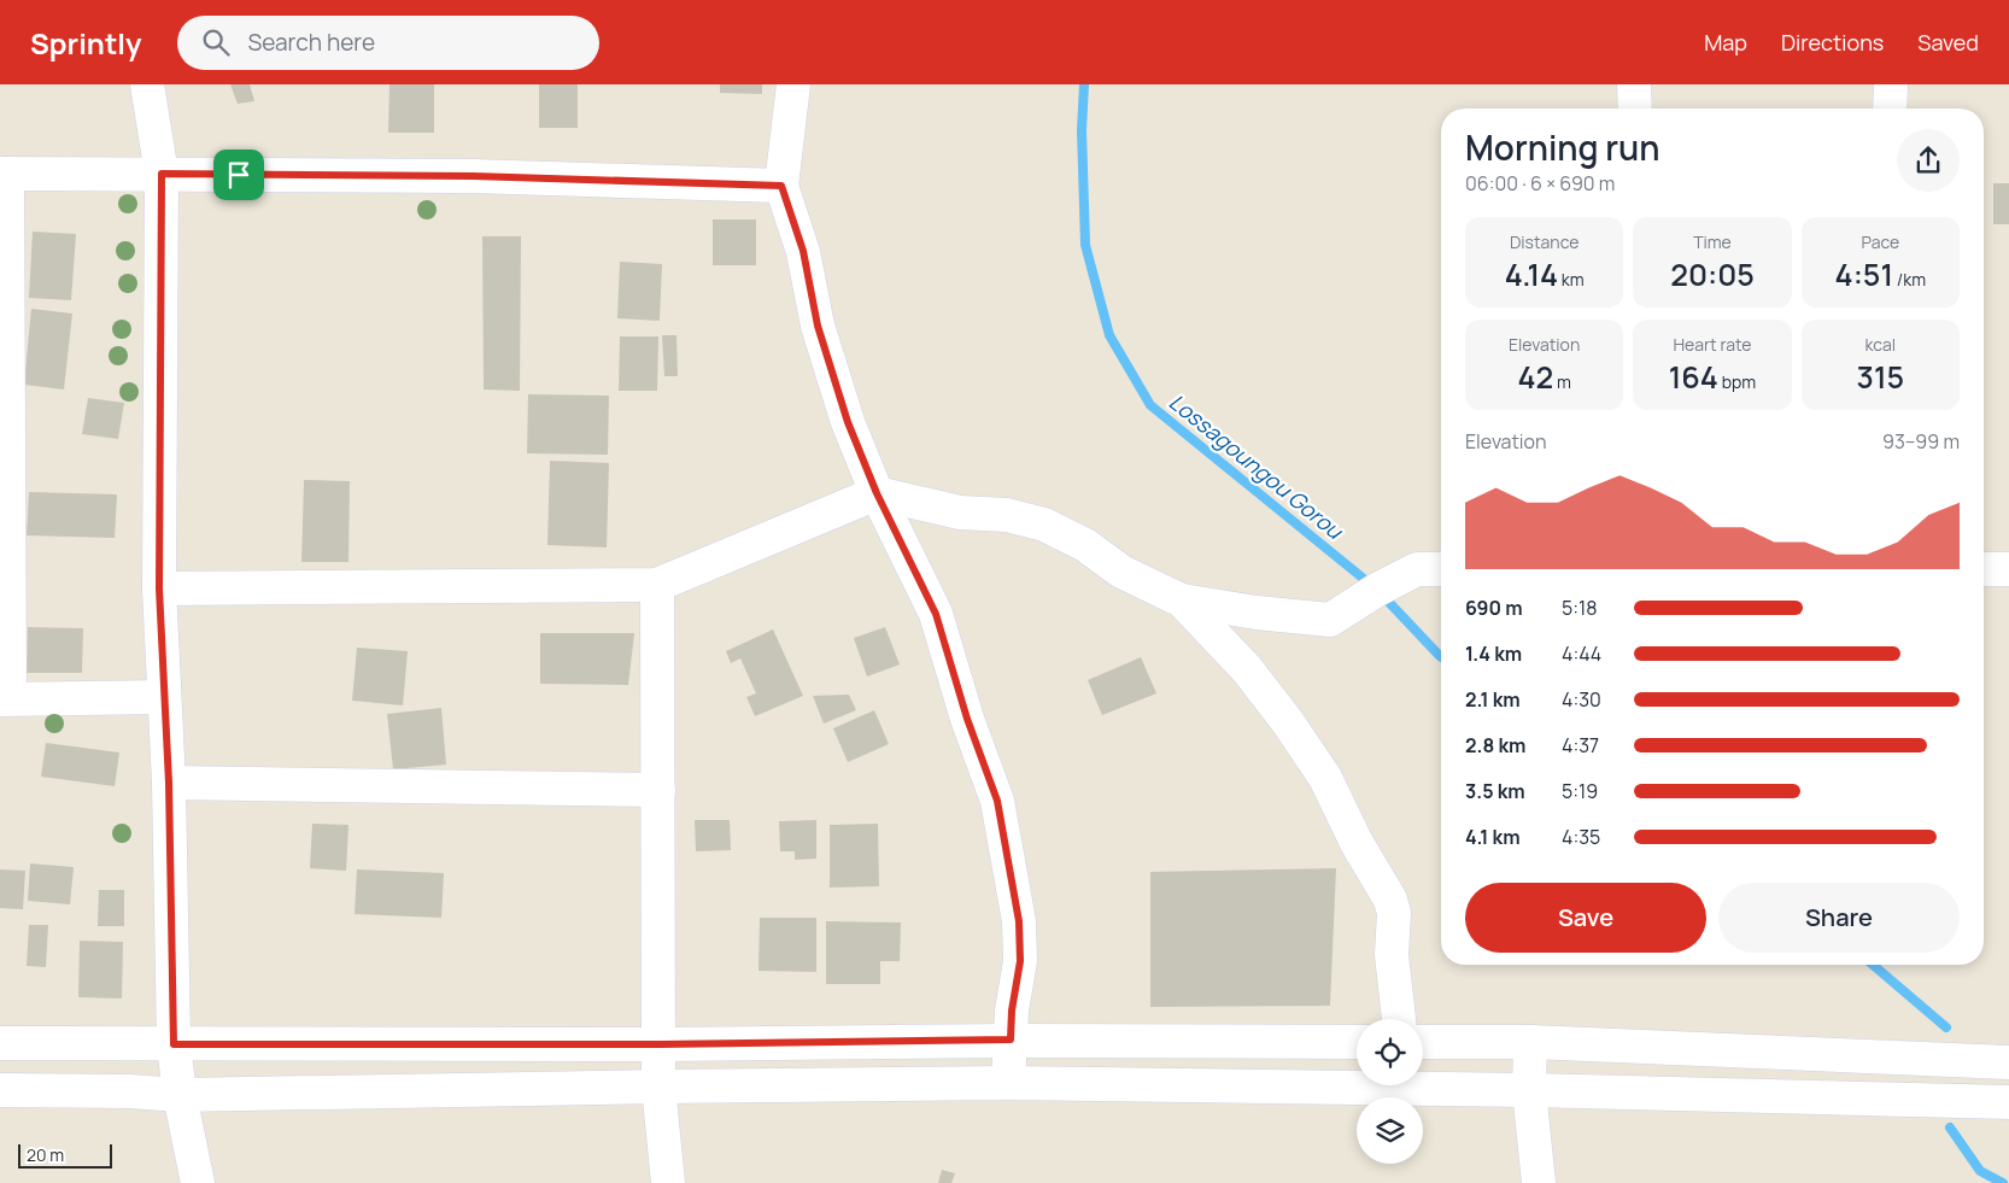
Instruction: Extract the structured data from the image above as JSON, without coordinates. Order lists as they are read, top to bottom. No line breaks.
{"water":["Lossagoungou Gorou"],"scale_bar":"20 m","page":{"header":"Sprintly","search":"Search here","nav":["Map","Directions","Saved"],"heading":["Morning run","06:00 · 6 × 690 m"],"stats":[["Distance","4.14 km"],["Time","20:05"],["Pace","4:51 /km"],["Elevation","42 m"],["Heart rate","164 bpm"],["kcal","315"]],"chart":["Elevation","93–99 m"],"list":[{"name":"690 m","note":"5:18"},{"name":"1.4 km","note":"4:44"},{"name":"2.1 km","note":"4:30"},{"name":"2.8 km","note":"4:37"},{"name":"3.5 km","note":"5:19"},{"name":"4.1 km","note":"4:35"}],"buttons":["Save","Share"],"scale":"20 m"}}
